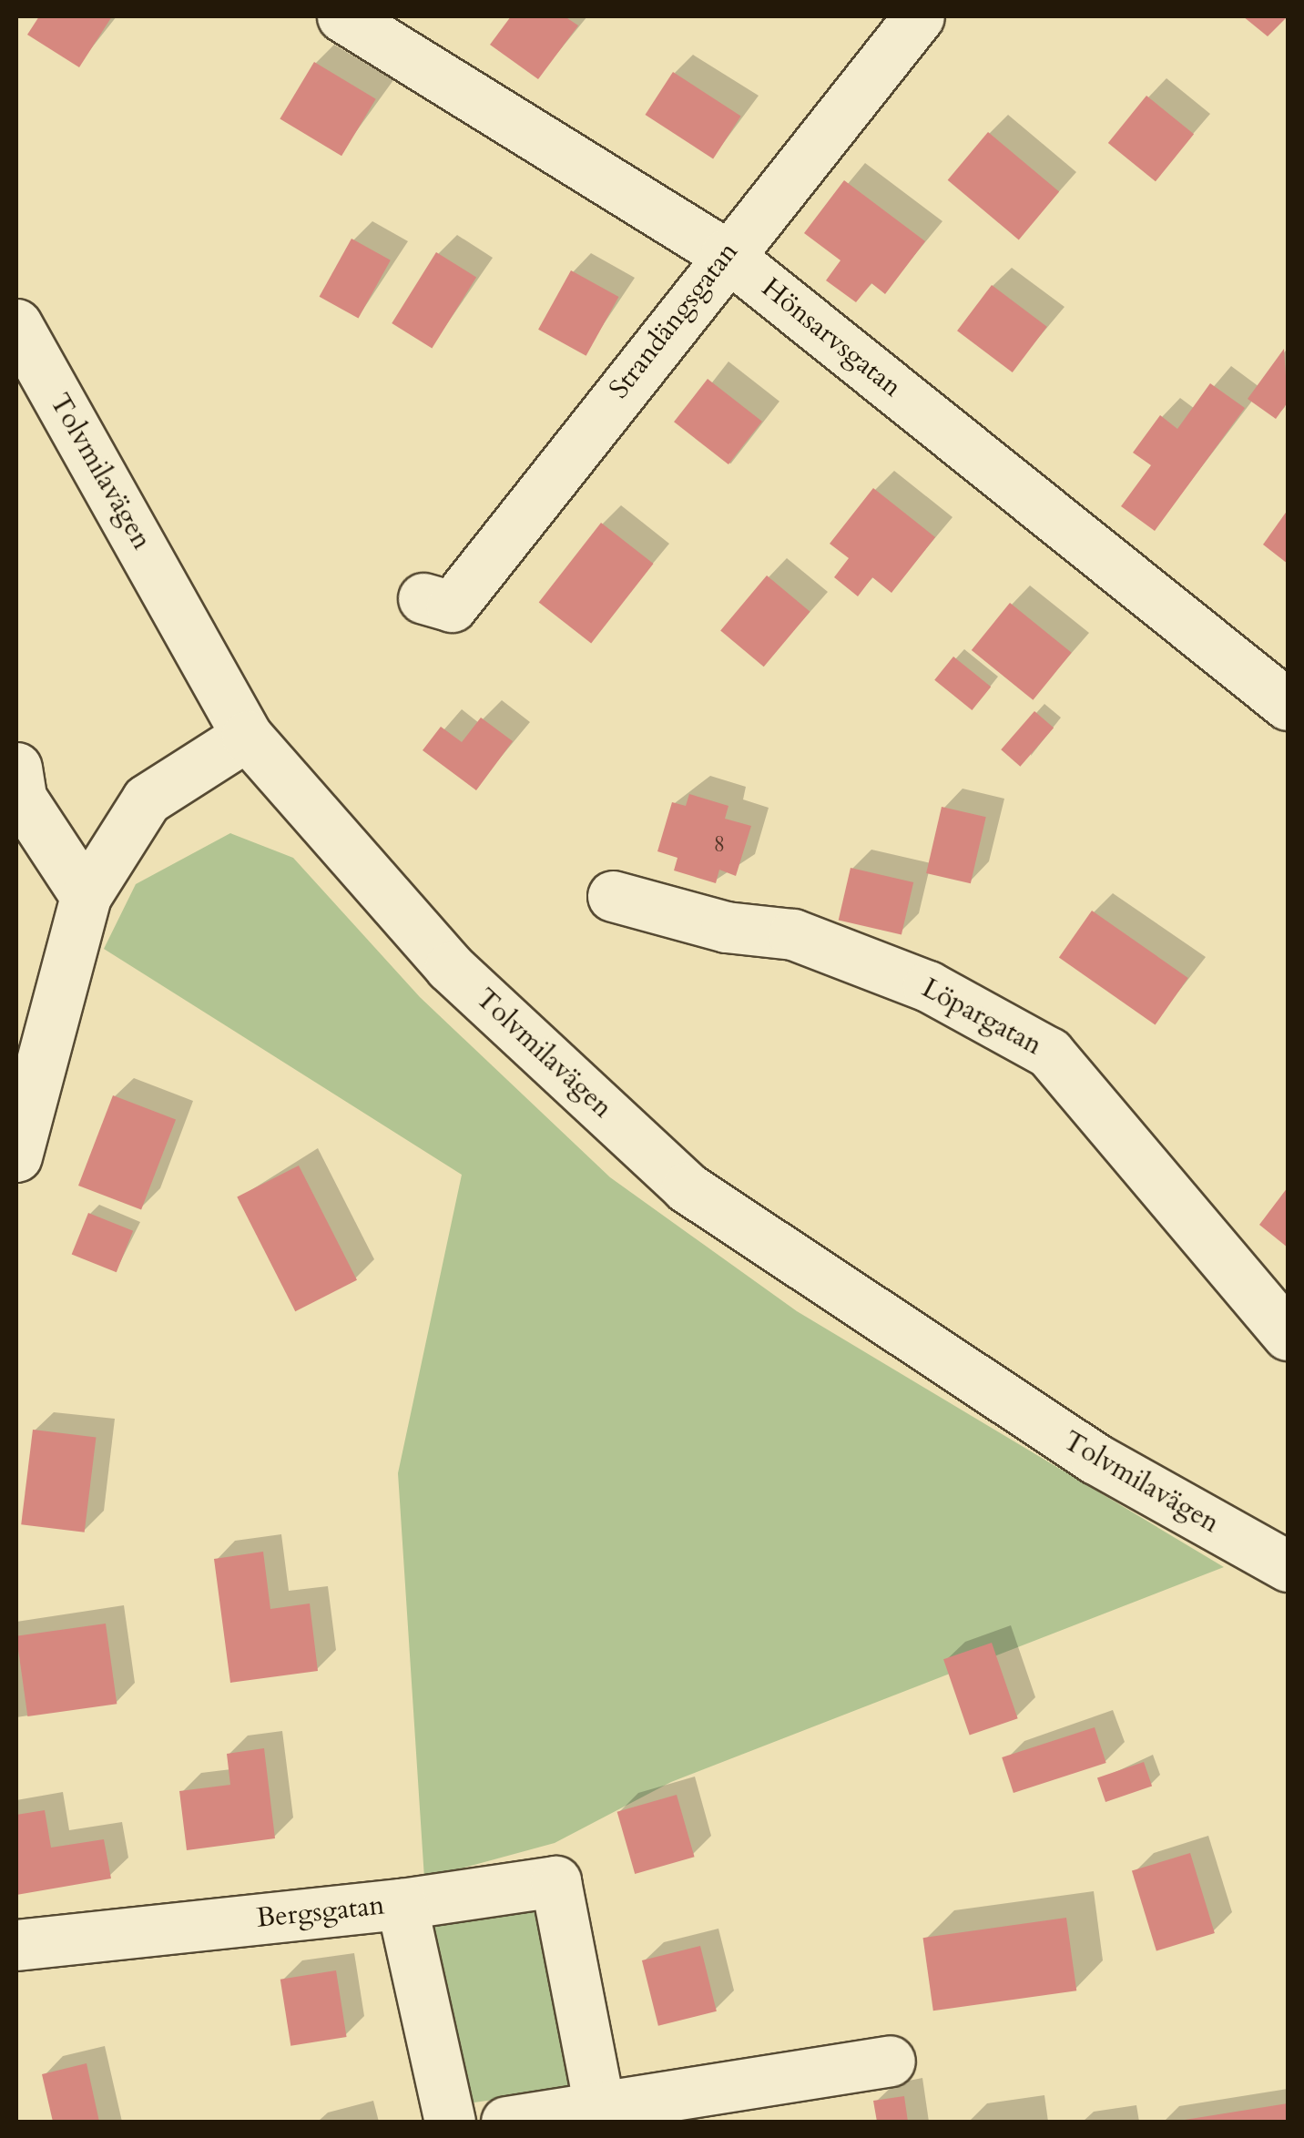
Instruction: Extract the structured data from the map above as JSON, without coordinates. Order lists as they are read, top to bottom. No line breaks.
{"streets":{"street":["Strandängsgatan","Hönsarvsgatan","Tolvmilavägen","Löpargatan","Bergsgatan"]},"crossings":[["Strandängsgatan","Hönsarvsgatan"]],"house_numbers":["8"]}
